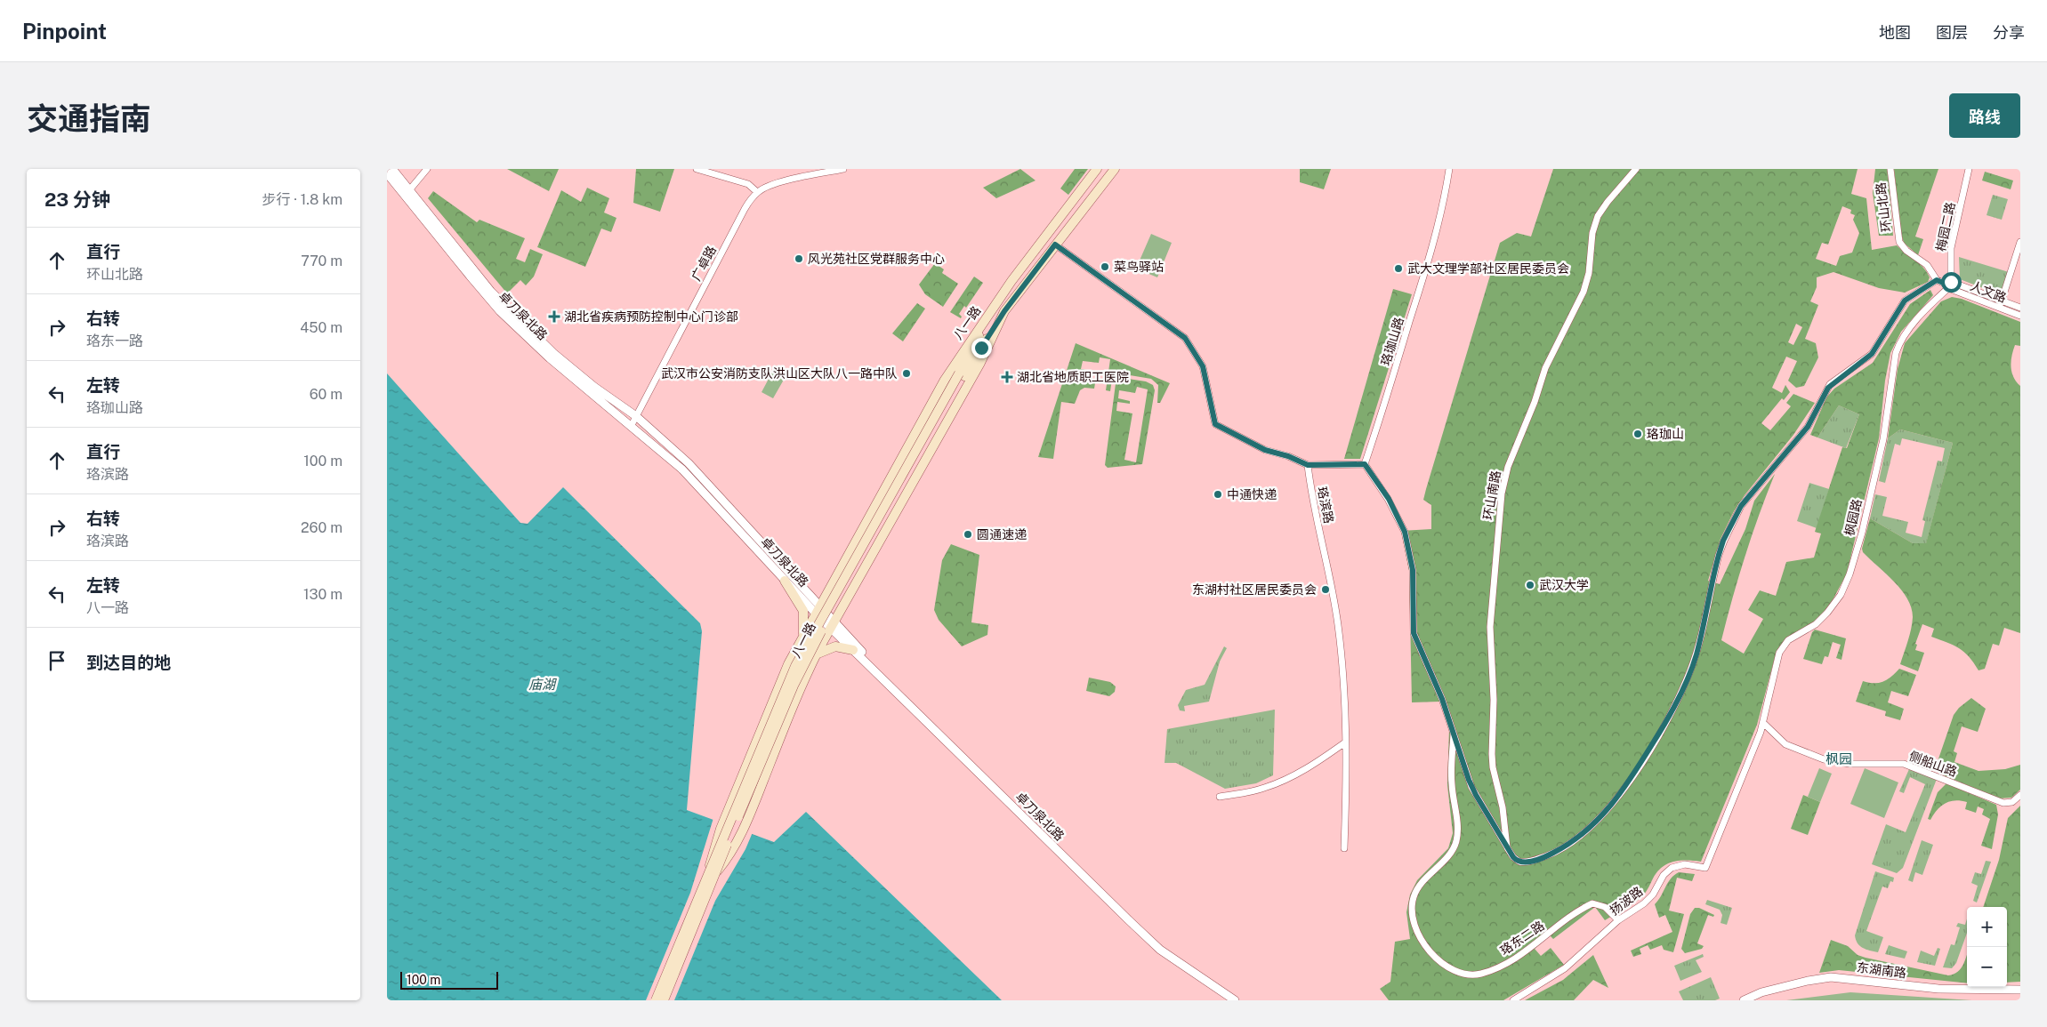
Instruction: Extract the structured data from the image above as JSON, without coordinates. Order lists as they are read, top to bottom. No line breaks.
{"streets":{"main road":["八一路"],"street":["环山北路","梅园二路","广卓路","人文路","卓刀泉北路","珞珈山路","环山南路","珞滨路","枫园路","侧船山路","扬波路","珞东二路","东湖南路"]},"crossings":[["梅园二路","人文路"],["梅园二路","枫园路"],["广卓路","卓刀泉北路"],["人文路","枫园路"],["卓刀泉北路","八一路"],["枫园路","侧船山路"],["枫园路","扬波路"],["扬波路","珞东二路"]],"districts":["枫园"],"water":["庙湖"],"places":{"other":["风光苑社区党群服务中心","菜鸟驿站","武大文理学部社区居民委员会","武汉市公安消防支队洪山区大队八一路中队","珞珈山","中通快递","圆通速递","武汉大学","东湖村社区居民委员会"],"health":["湖北省疾病预防控制中心门诊部","湖北省地质职工医院"]},"scale_bar":"100 m","page":{"header":"Pinpoint","nav":["地图","图层","分享"],"title":"交通指南","buttons":"路线","heading":["23 分钟","步行 · 1.8 km"],"list":[["直行","环山北路","770 m"],["右转","珞东一路","450 m"],["左转","珞珈山路","60 m"],["直行","珞滨路","100 m"],["右转","珞滨路","260 m"],["左转","八一路","130 m"],"到达目的地"],"map_buttons":["+","−"],"scale":"100 m"}}
